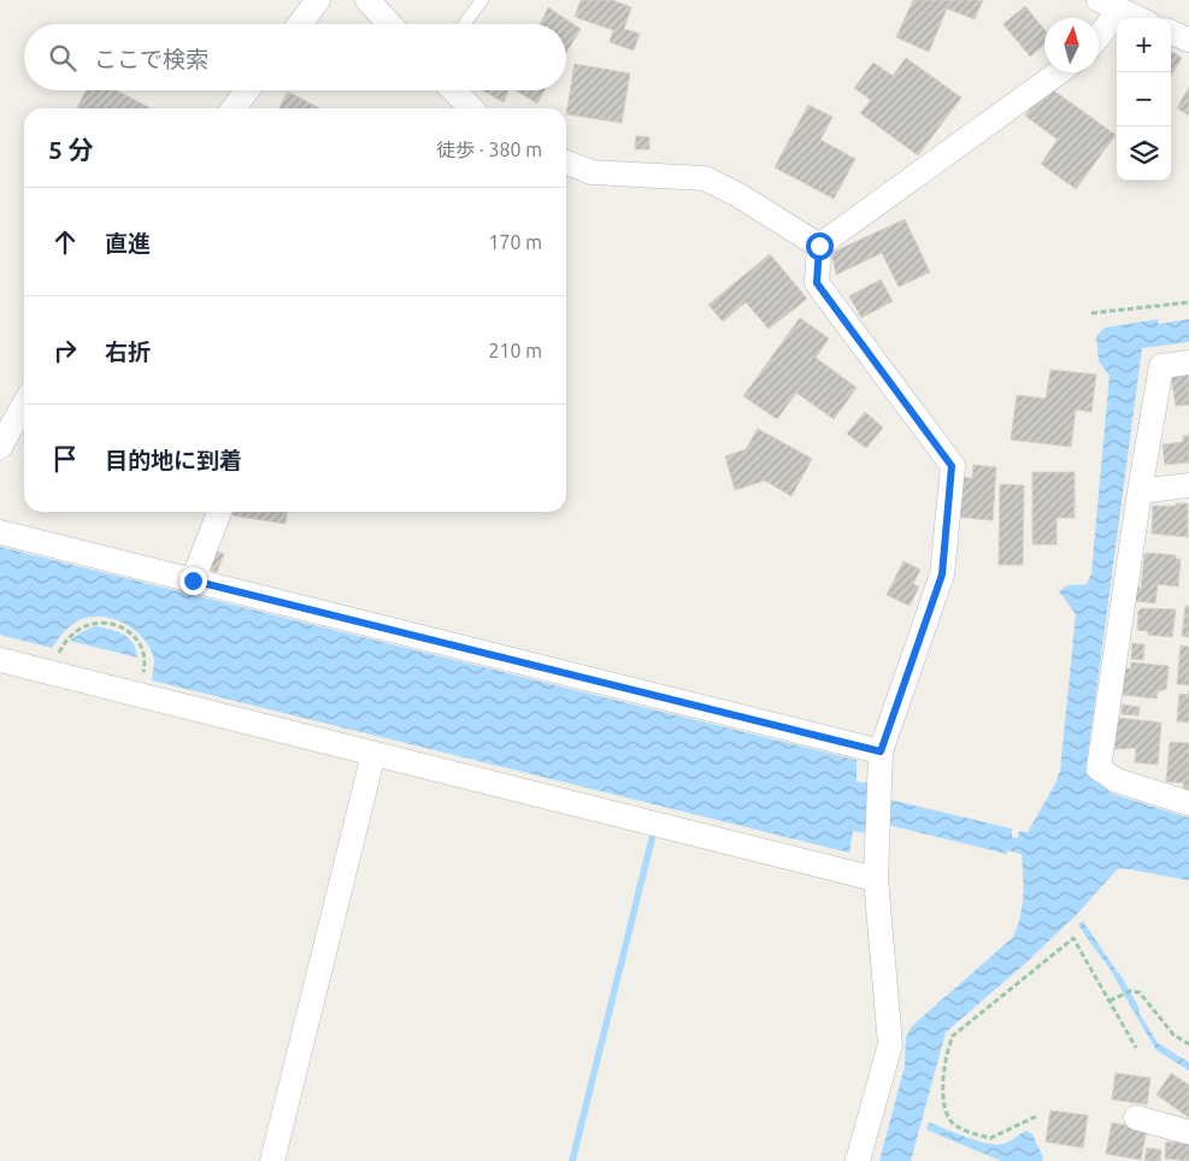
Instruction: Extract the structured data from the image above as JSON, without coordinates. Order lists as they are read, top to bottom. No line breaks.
{"north":"top","page":{"map_buttons":["+","−"],"search":"ここで検索","heading":["5 分","徒歩 · 380 m"],"list":[["直進","170 m"],["右折","210 m"],"目的地に到着"]}}
